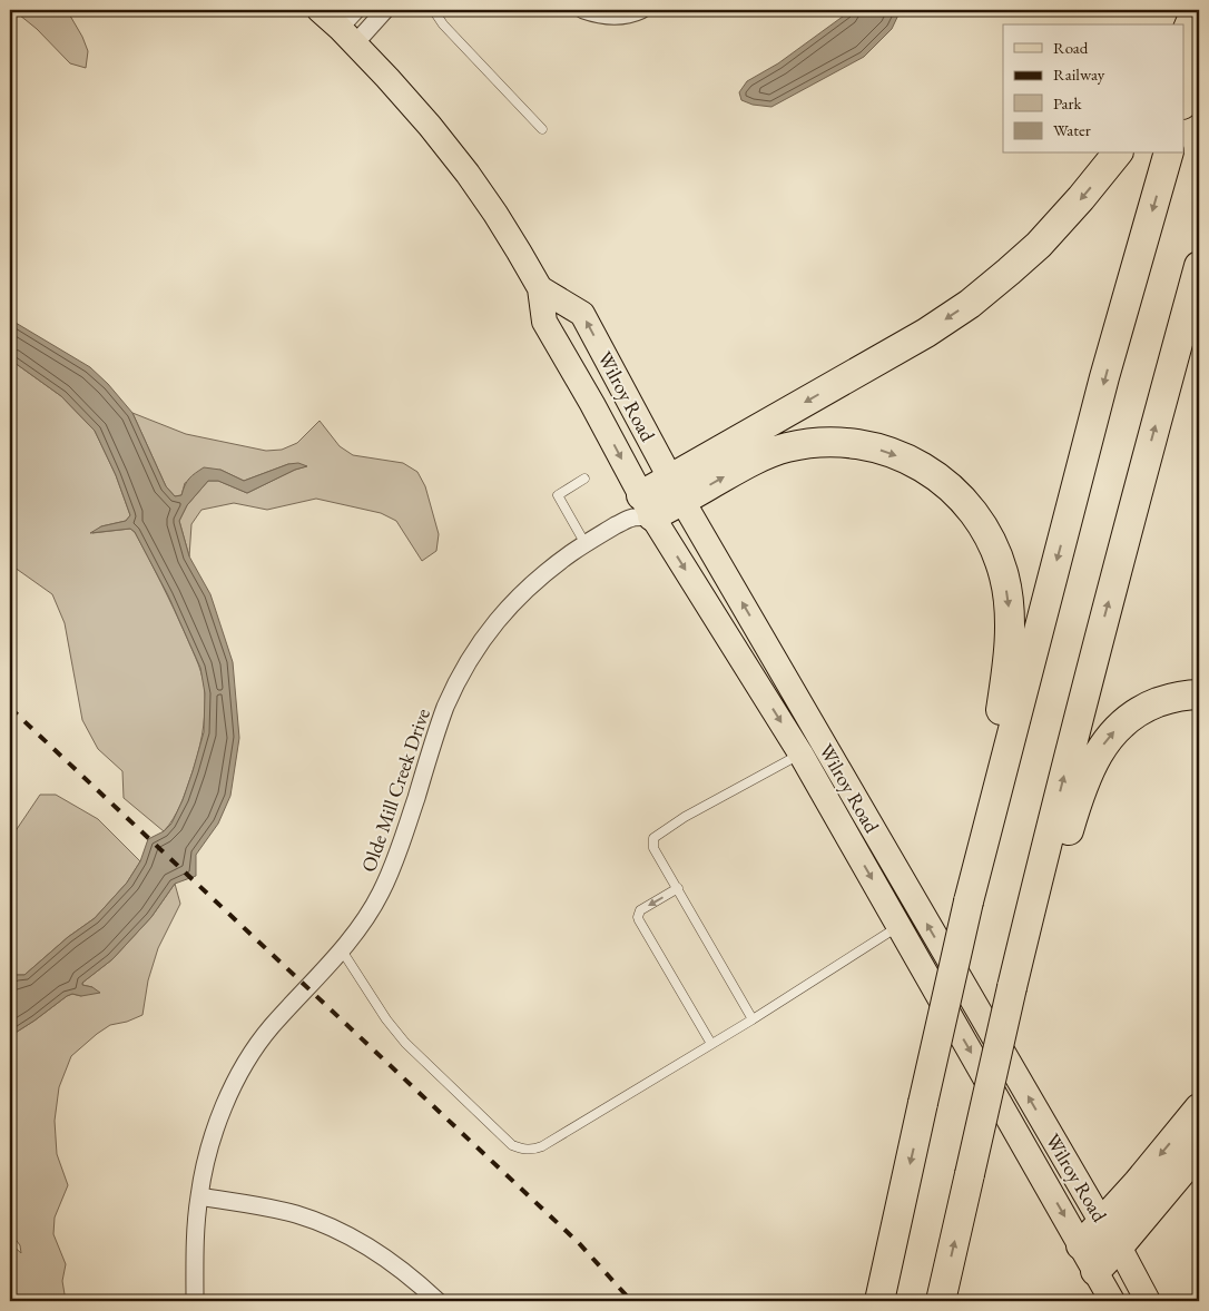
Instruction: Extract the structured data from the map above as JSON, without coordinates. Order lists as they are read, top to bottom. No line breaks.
{"streets":{"main road":["Wilroy Road"],"street":["Olde Mill Creek Drive"]},"crossings":[["Wilroy Road","Olde Mill Creek Drive"]],"legend":["Road","Railway","Park","Water"]}
